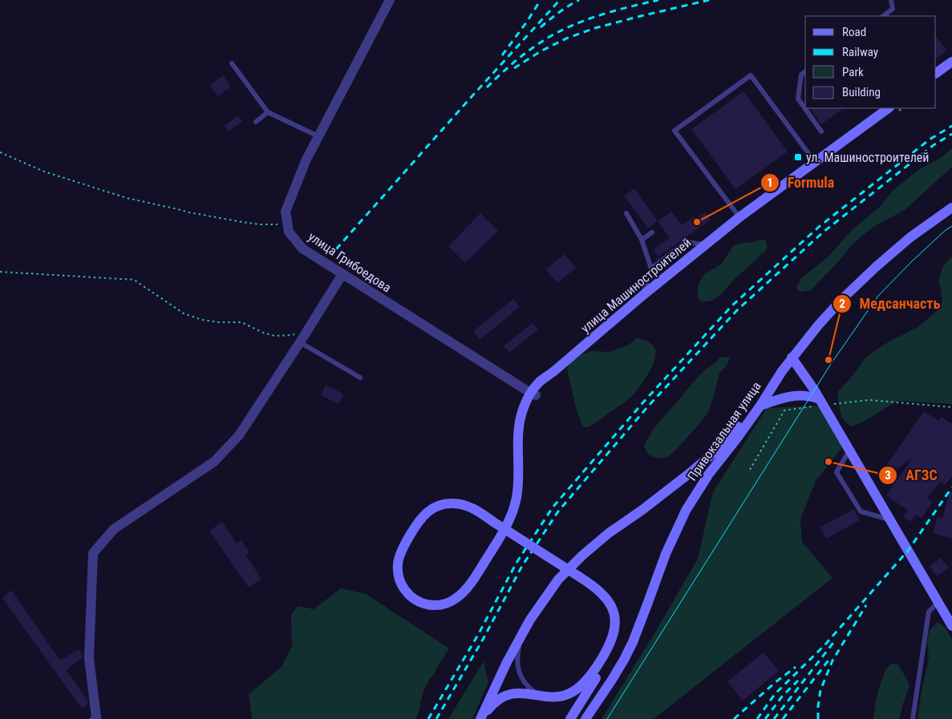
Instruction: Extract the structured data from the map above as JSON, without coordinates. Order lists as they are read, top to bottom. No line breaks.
{"streets":{"main road":["улица Машиностроителей","Привокзальная улица"],"street":["улица Грибоедова"]},"crossings":[["улица Грибоедова","улица Машиностроителей"]],"places":{"transit":["ул. Машиностроителей"],"other":["Formula","Медсанчасть","АГЗС"]},"legend":["Road","Railway","Park","Building"]}
